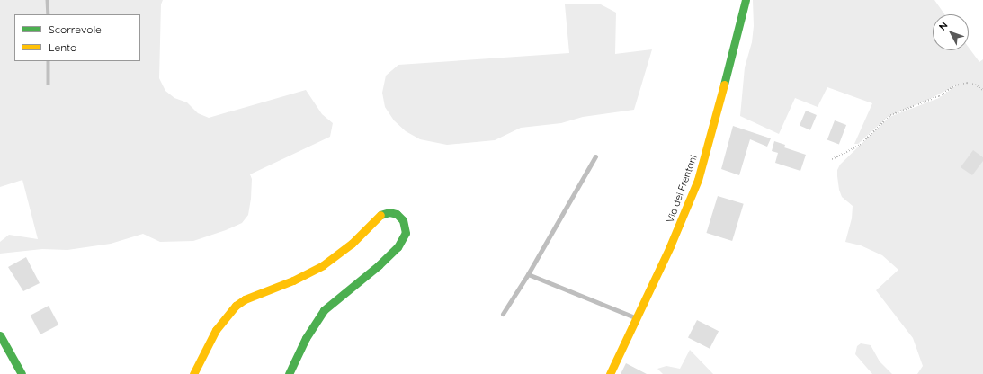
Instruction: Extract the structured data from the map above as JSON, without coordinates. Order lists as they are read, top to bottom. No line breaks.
{"streets":{"street":["Via dei Frentani"]},"legend":["Scorrevole","Lento"],"north":"top left"}
